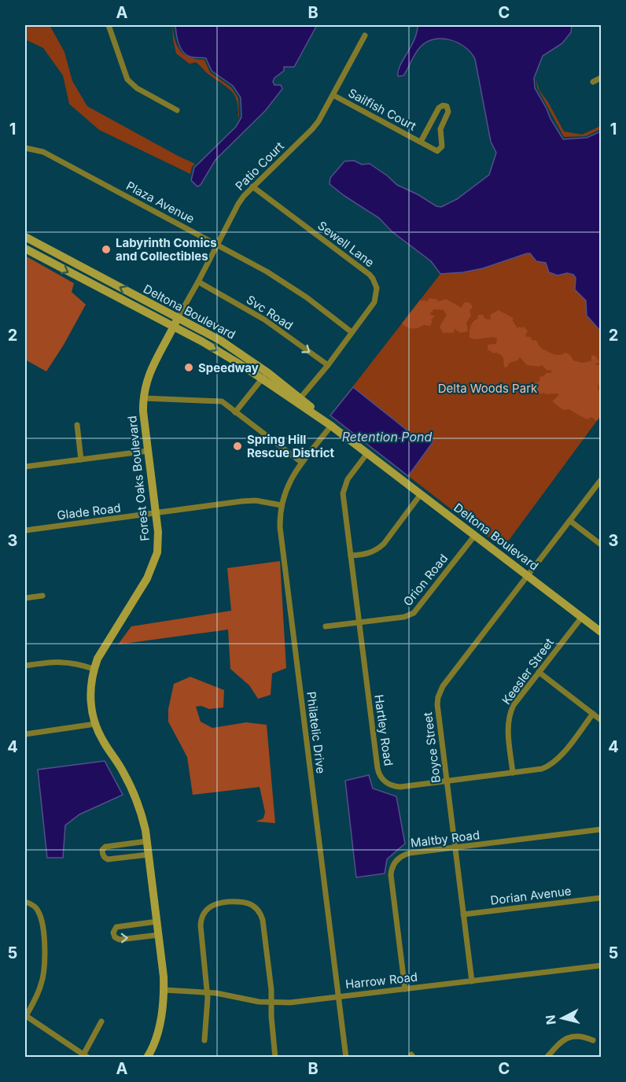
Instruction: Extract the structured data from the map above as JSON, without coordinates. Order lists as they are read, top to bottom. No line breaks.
{"streets":{"main road":["Deltona Boulevard","Forest Oaks Boulevard"],"street":["Sailfish Court","Patio Court","Plaza Avenue","Sewell Lane","Svc Road","Glade Road","Orion Road","Keesler Street","Hartley Road","Philatelic Drive","Boyce Street","Maltby Road","Dorian Avenue","Harrow Road"]},"crossings":[["Sailfish Court","Patio Court"],["Patio Court","Plaza Avenue"],["Patio Court","Sewell Lane"],["Patio Court","Deltona Boulevard"],["Patio Court","Svc Road"],["Patio Court","Forest Oaks Boulevard"],["Plaza Avenue","Sewell Lane"],["Sewell Lane","Deltona Boulevard"],["Sewell Lane","Svc Road"],["Deltona Boulevard","Forest Oaks Boulevard"],["Deltona Boulevard","Orion Road"],["Deltona Boulevard","Keesler Street"],["Deltona Boulevard","Hartley Road"],["Deltona Boulevard","Philatelic Drive"],["Deltona Boulevard","Boyce Street"],["Forest Oaks Boulevard","Glade Road"],["Forest Oaks Boulevard","Harrow Road"],["Glade Road","Philatelic Drive"],["Orion Road","Hartley Road"],["Keesler Street","Hartley Road"],["Hartley Road","Boyce Street"],["Philatelic Drive","Harrow Road"],["Boyce Street","Maltby Road"],["Boyce Street","Dorian Avenue"],["Boyce Street","Harrow Road"],["Maltby Road","Harrow Road"]],"one_way":["Svc Road"],"water":["Retention Pond"],"parks":["Delta Woods Park"],"places":["Labyrinth Comics and Collectibles","Speedway","Spring Hill Rescue District"],"north":"left","grid":{"columns":["A","B","C"],"rows":["1","2","3","4","5"]}}
